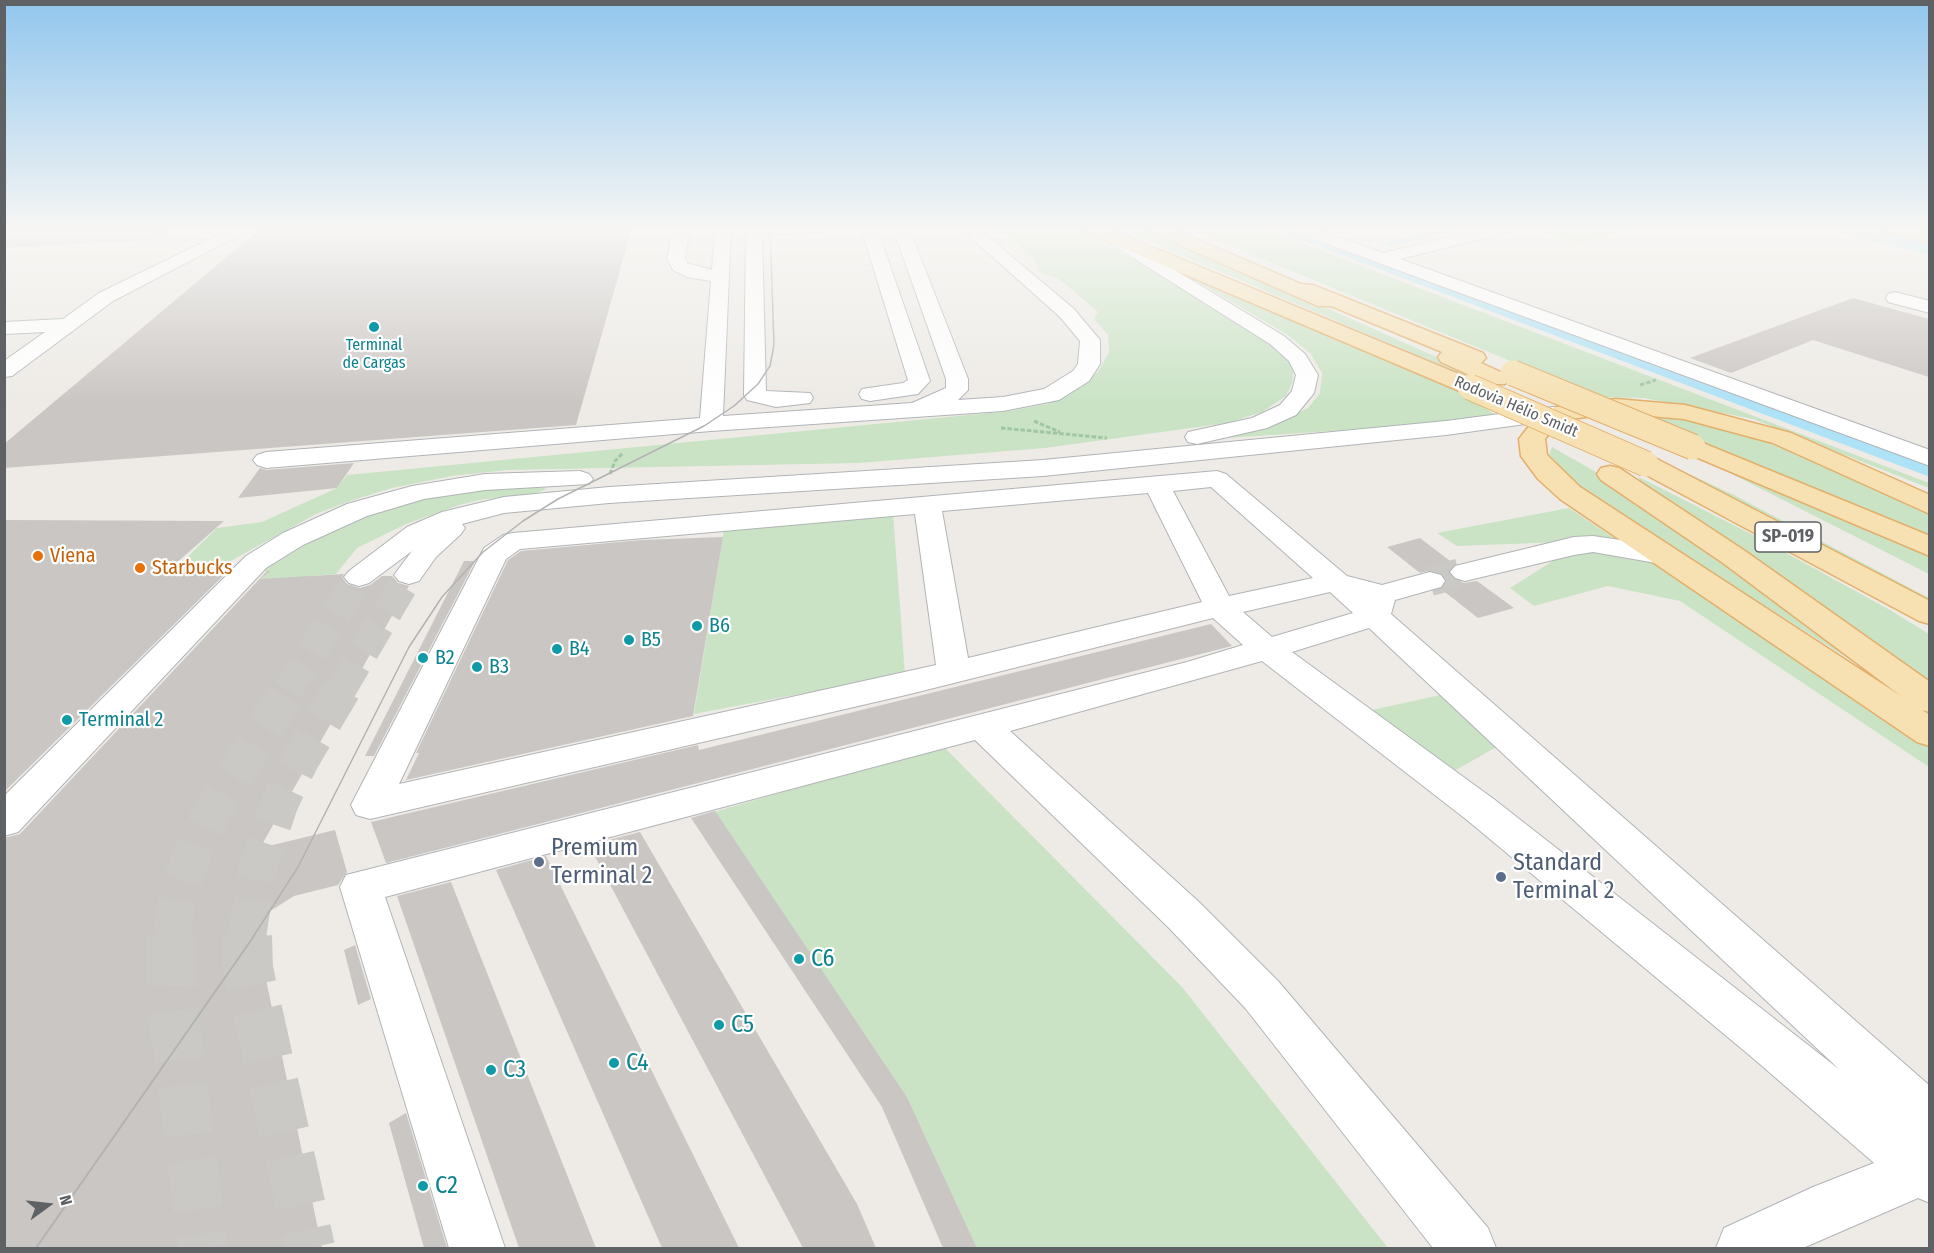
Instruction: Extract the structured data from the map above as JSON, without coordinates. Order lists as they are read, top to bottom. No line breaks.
{"streets":{"main road":["Rodovia Hélio Smidt","SP-019"]},"places":["Terminal de Cargas","Viena","Starbucks","B6","B5","B4","B2","B3","Terminal 2","Premium Terminal 2","Standard Terminal 2","C6","C5","C4","C3","C2"],"north":"right"}
